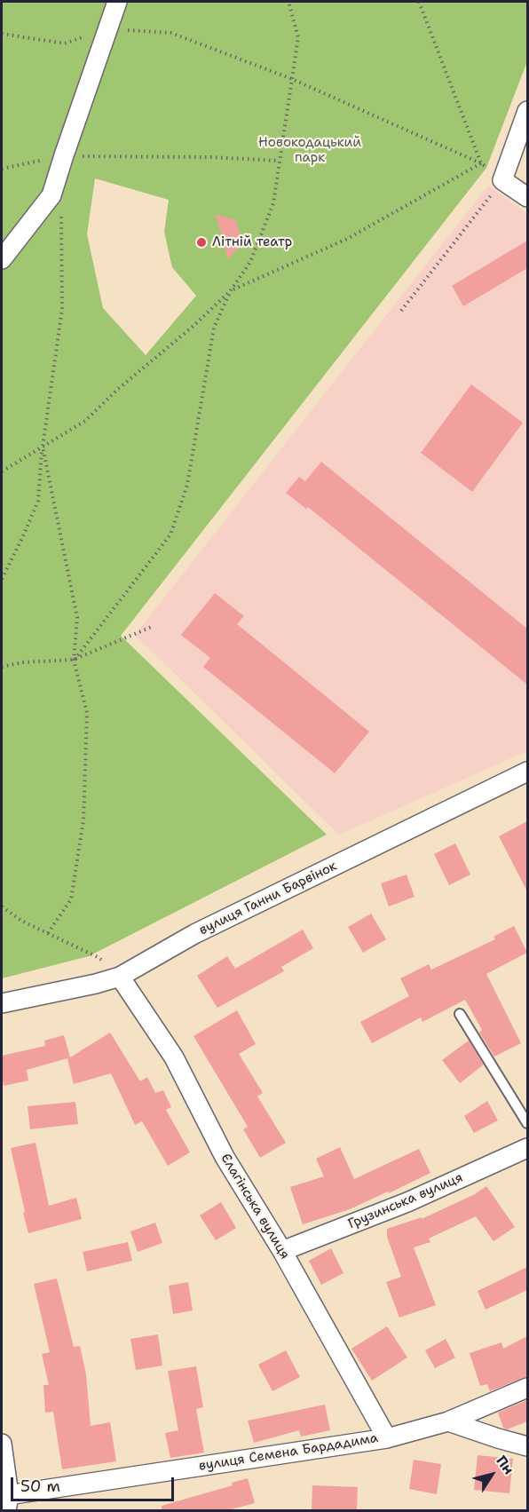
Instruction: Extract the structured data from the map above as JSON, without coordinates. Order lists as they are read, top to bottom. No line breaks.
{"streets":{"street":["вулиця Ганни Барвінок","Грузинська вулиця","Єлагінська вулиця","вулиця Семена Бардадима"]},"crossings":[["вулиця Ганни Барвінок","Єлагінська вулиця"],["Грузинська вулиця","Єлагінська вулиця"],["Єлагінська вулиця","вулиця Семена Бардадима"]],"parks":["Новокодацький парк"],"places":["Лiтнiй театр"],"scale_bar":"50 m","north":"top right"}
